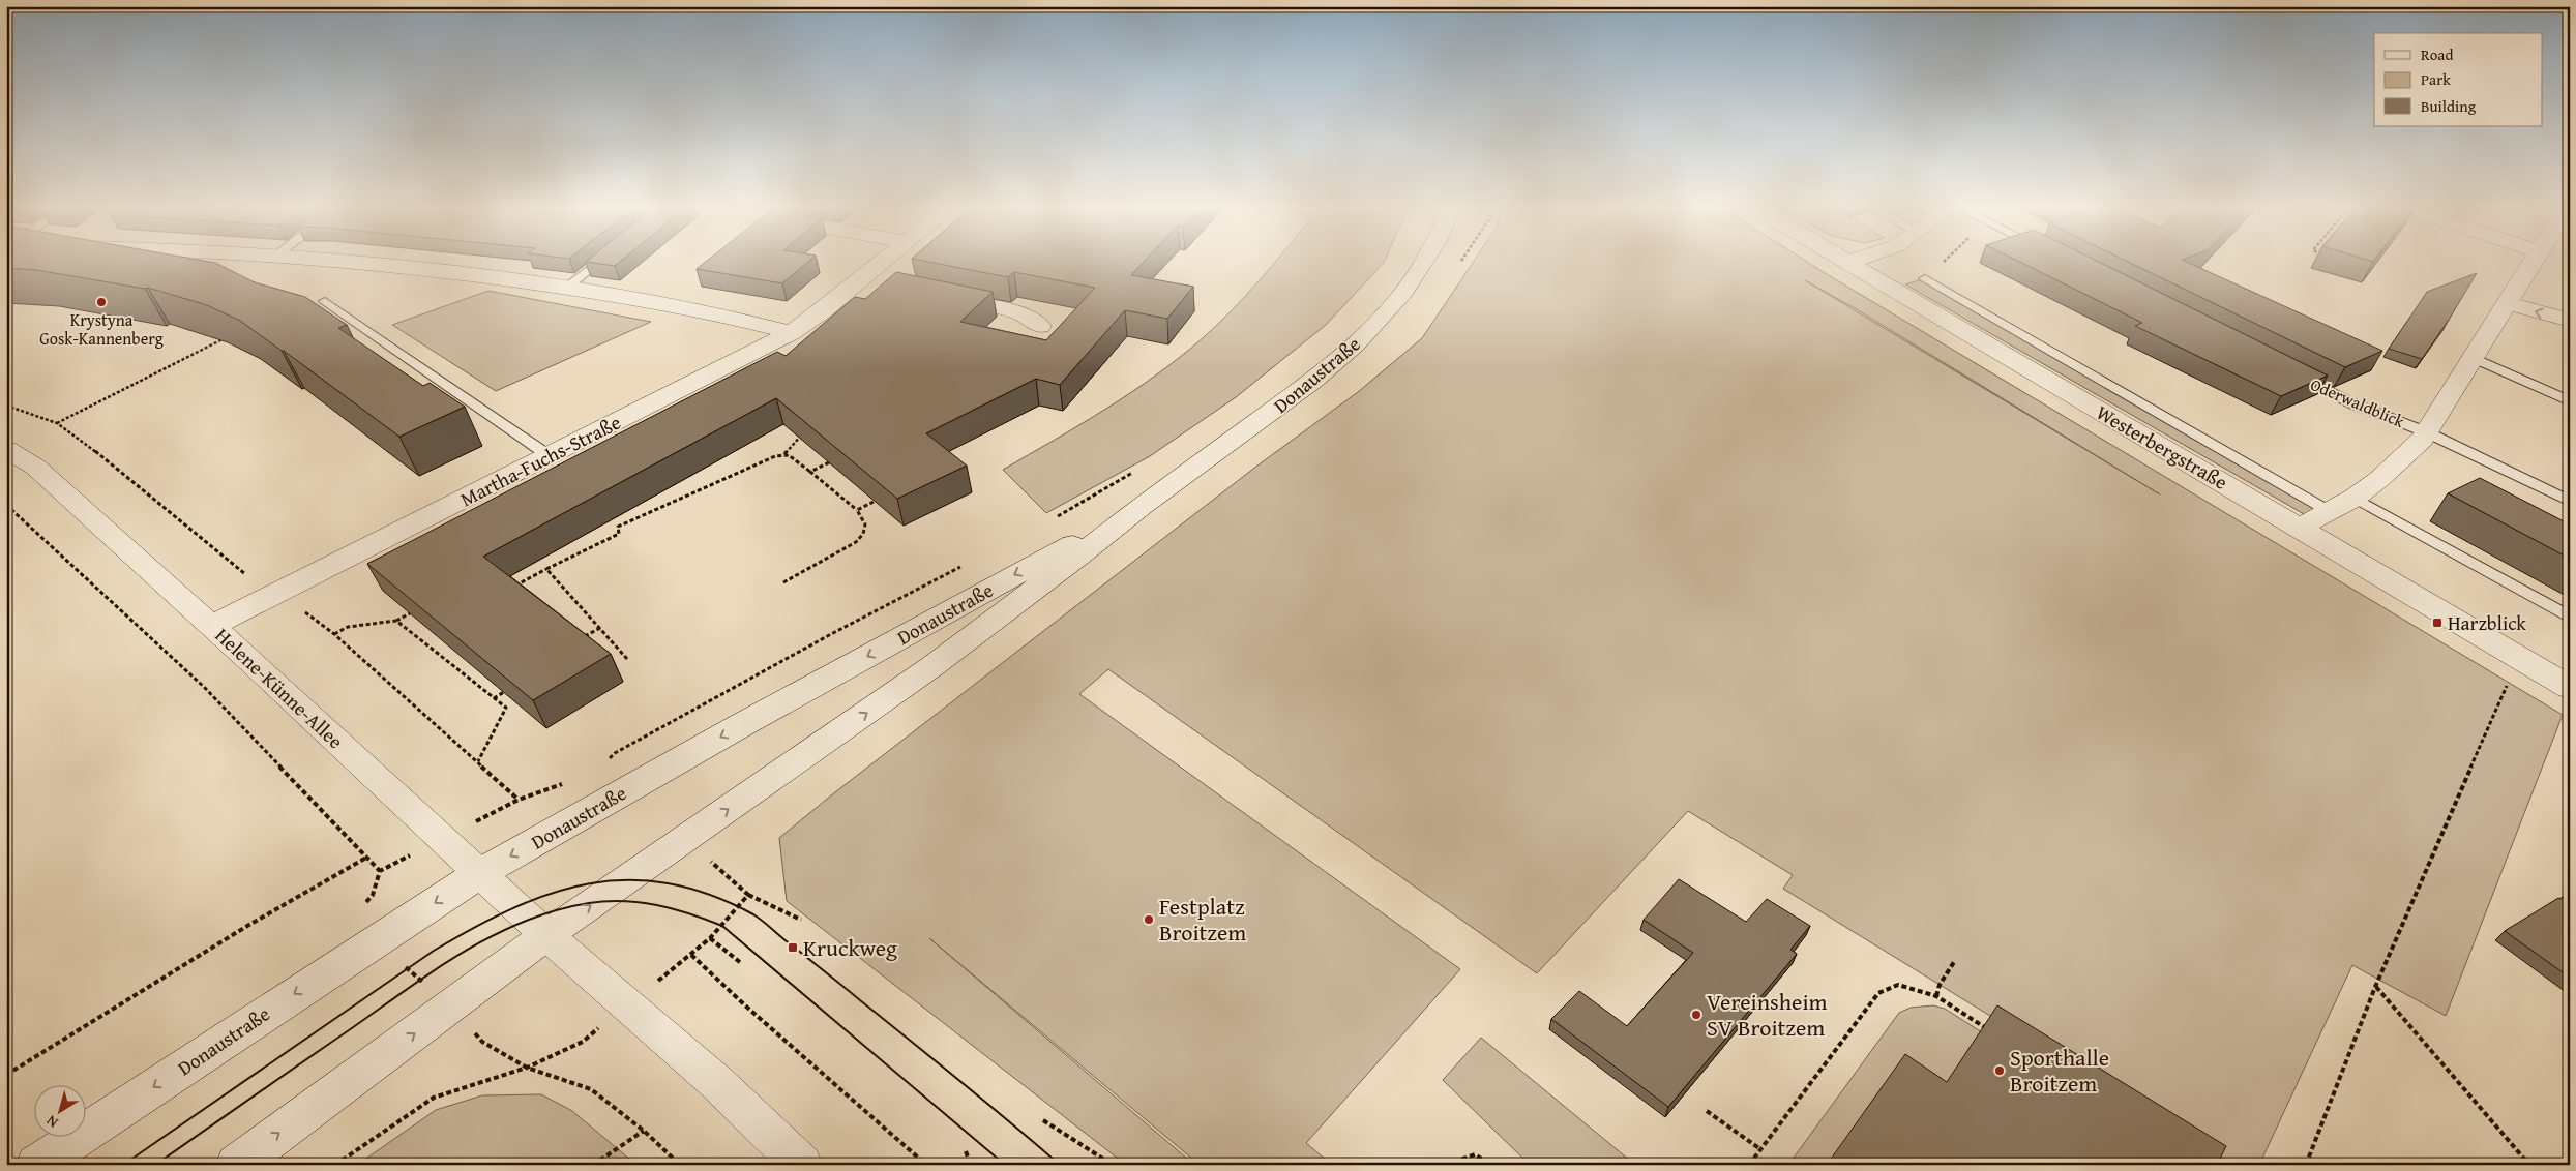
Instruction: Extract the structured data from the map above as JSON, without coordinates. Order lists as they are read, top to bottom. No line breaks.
{"streets":{"street":["Donaustraße","Westerbergstraße","Martha-Fuchs-Straße","Helene-Künne-Allee"],"lane":["Oderwaldblick"]},"crossings":[["Donaustraße","Helene-Künne-Allee"],["Martha-Fuchs-Straße","Helene-Künne-Allee"]],"places":{"other":["Krystyna Gosk-Kannenberg","Festplatz Broitzem","Vereinsheim SV Broitzem","Sporthalle Broitzem"],"transit":["Harzblick","Kruckweg"]},"legend":["Road","Park","Building"],"north":"bottom left"}
